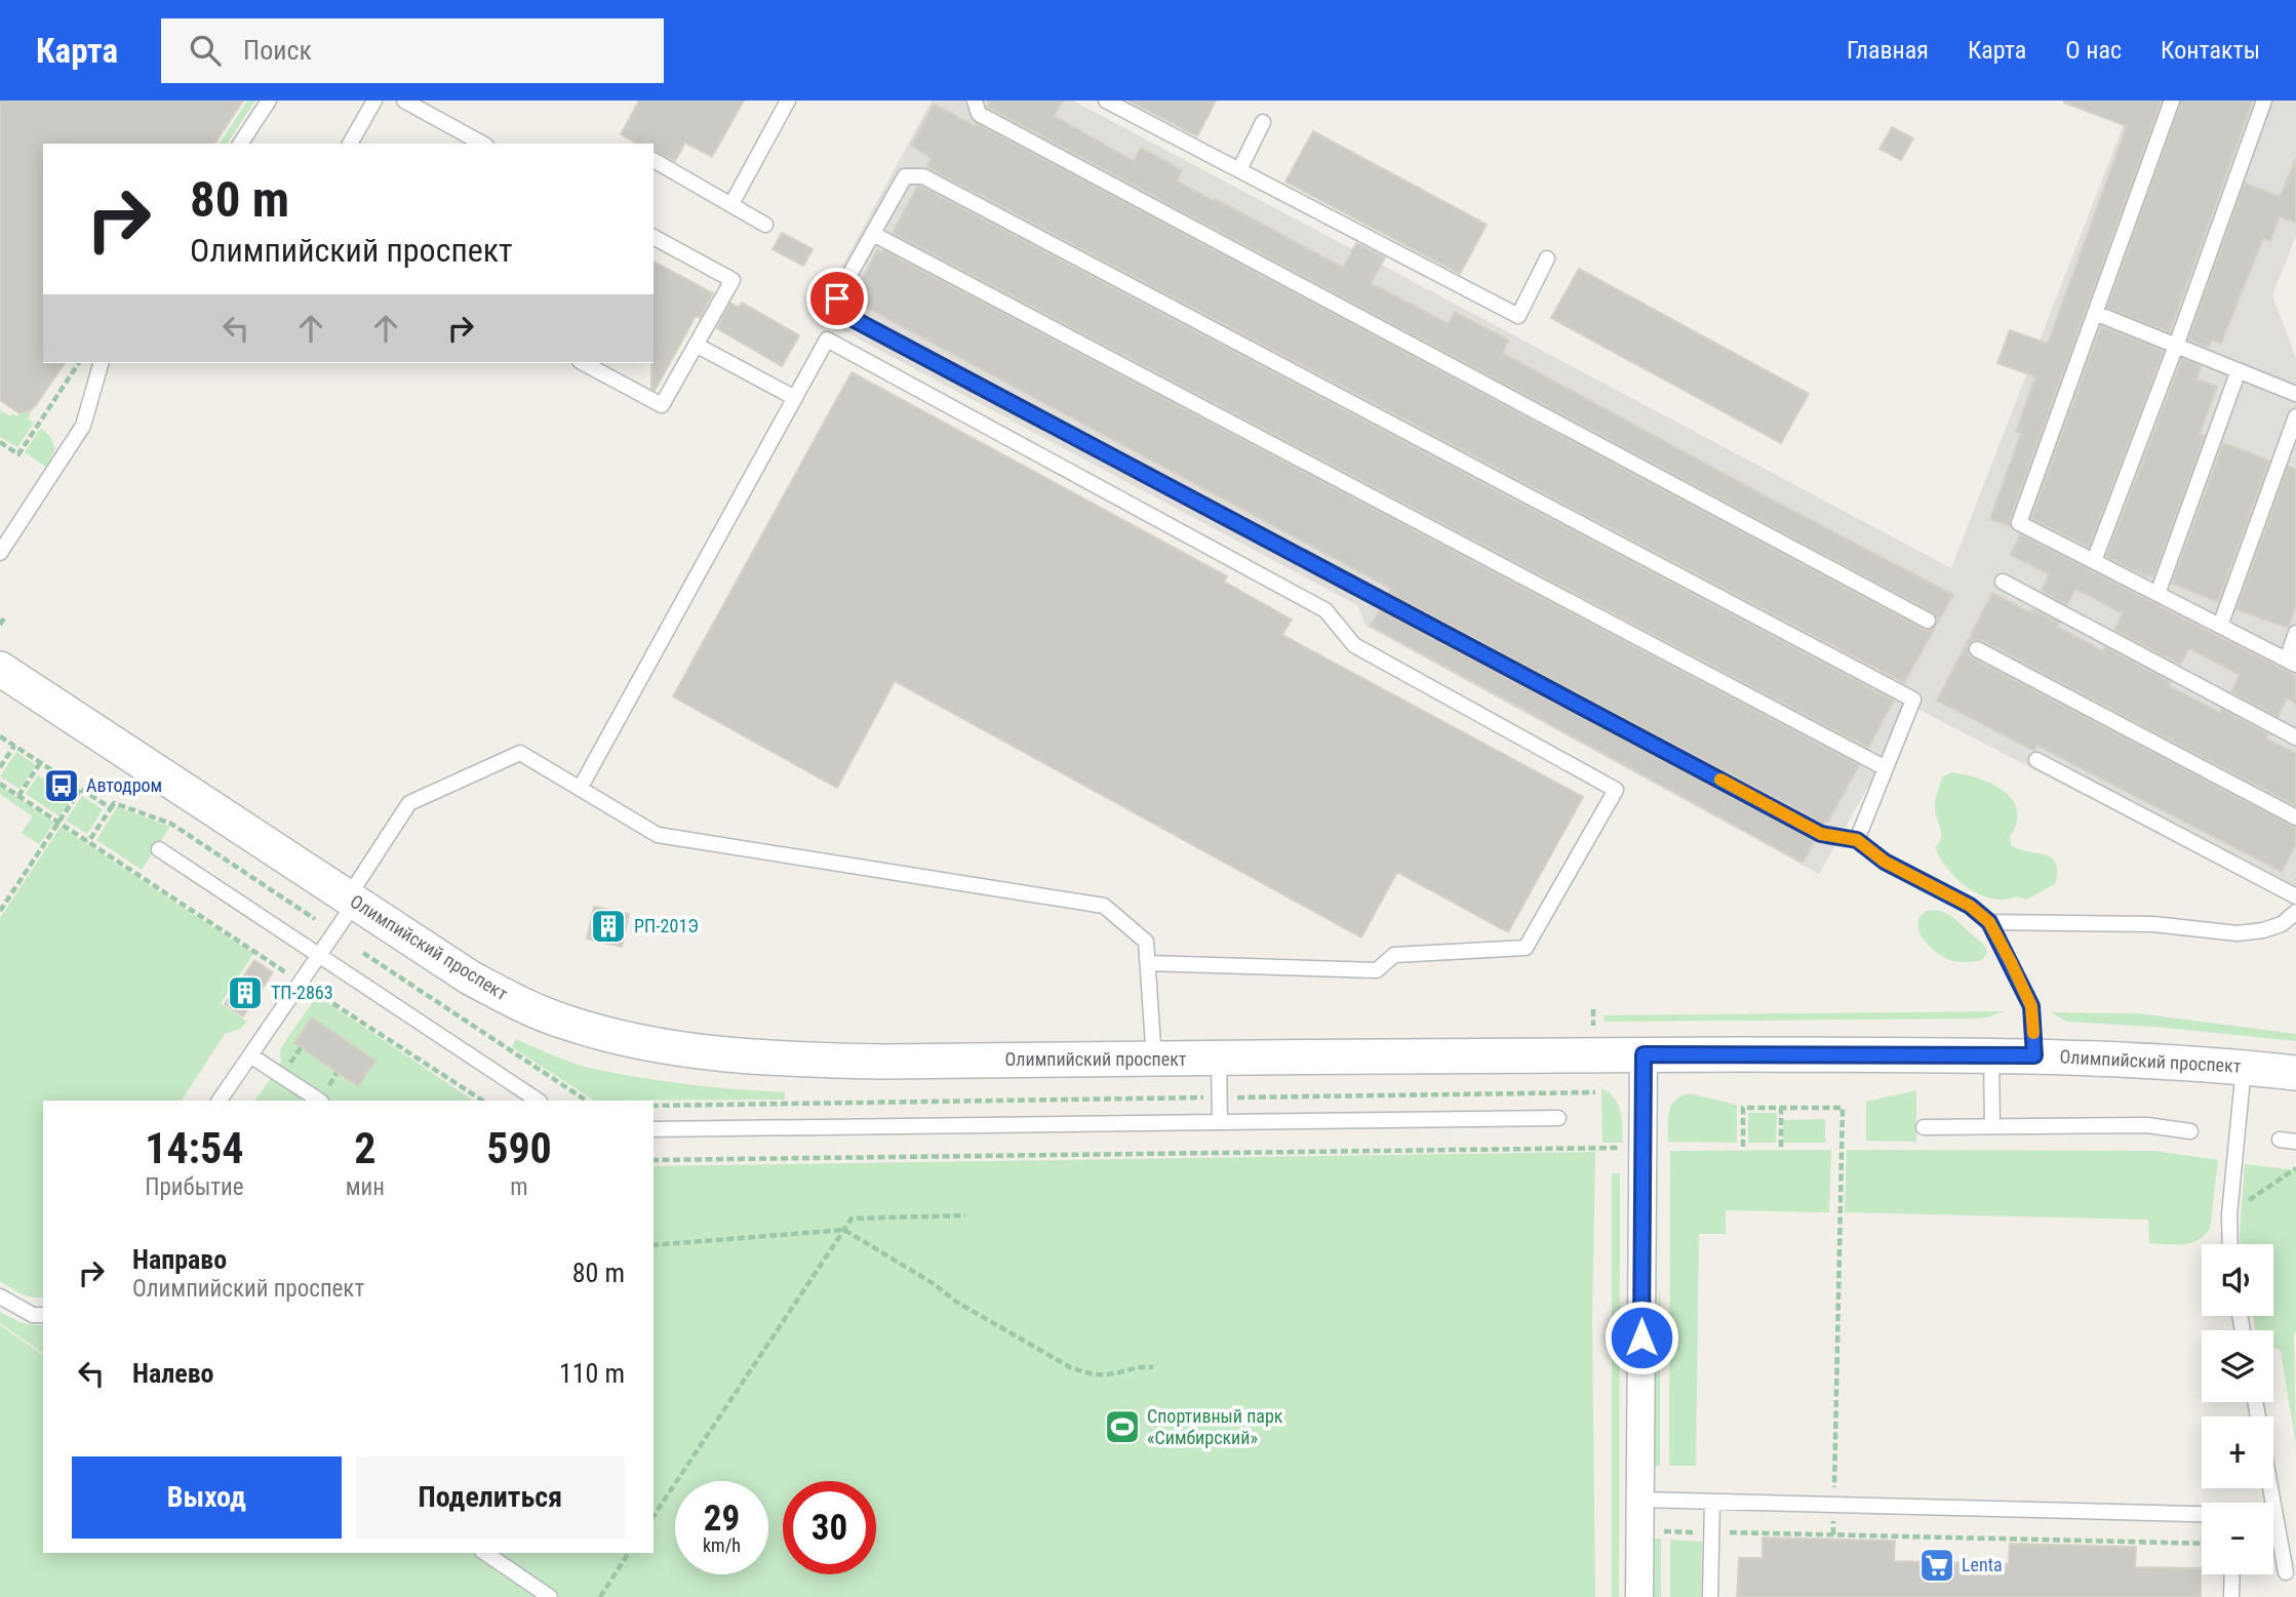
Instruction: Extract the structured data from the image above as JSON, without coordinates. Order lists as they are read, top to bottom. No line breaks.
{"streets":{"street":["Олимпийский проспект"]},"places":{"bus stop":["Автодром"],"building":["РП-201Э","ТП-2863"],"sports":["Спортивный парк «Симбирский»"],"supermarket":["Lenta"]},"page":{"header":"Карта","search":"Поиск","nav":["Главная","Карта","О нас","Контакты"],"turn":["80 m","Олимпийский проспект"],"eta":["14:54","Прибытие","2","мин","590","m"],"list":[{"name":"Направо","note":"Олимпийский проспект","value":"80 m"},{"name":"Налево","value":"110 m"}],"map_buttons":["+","−"],"buttons":["Выход","Поделиться"],"speed":"29 km/h","limit":"30"}}
